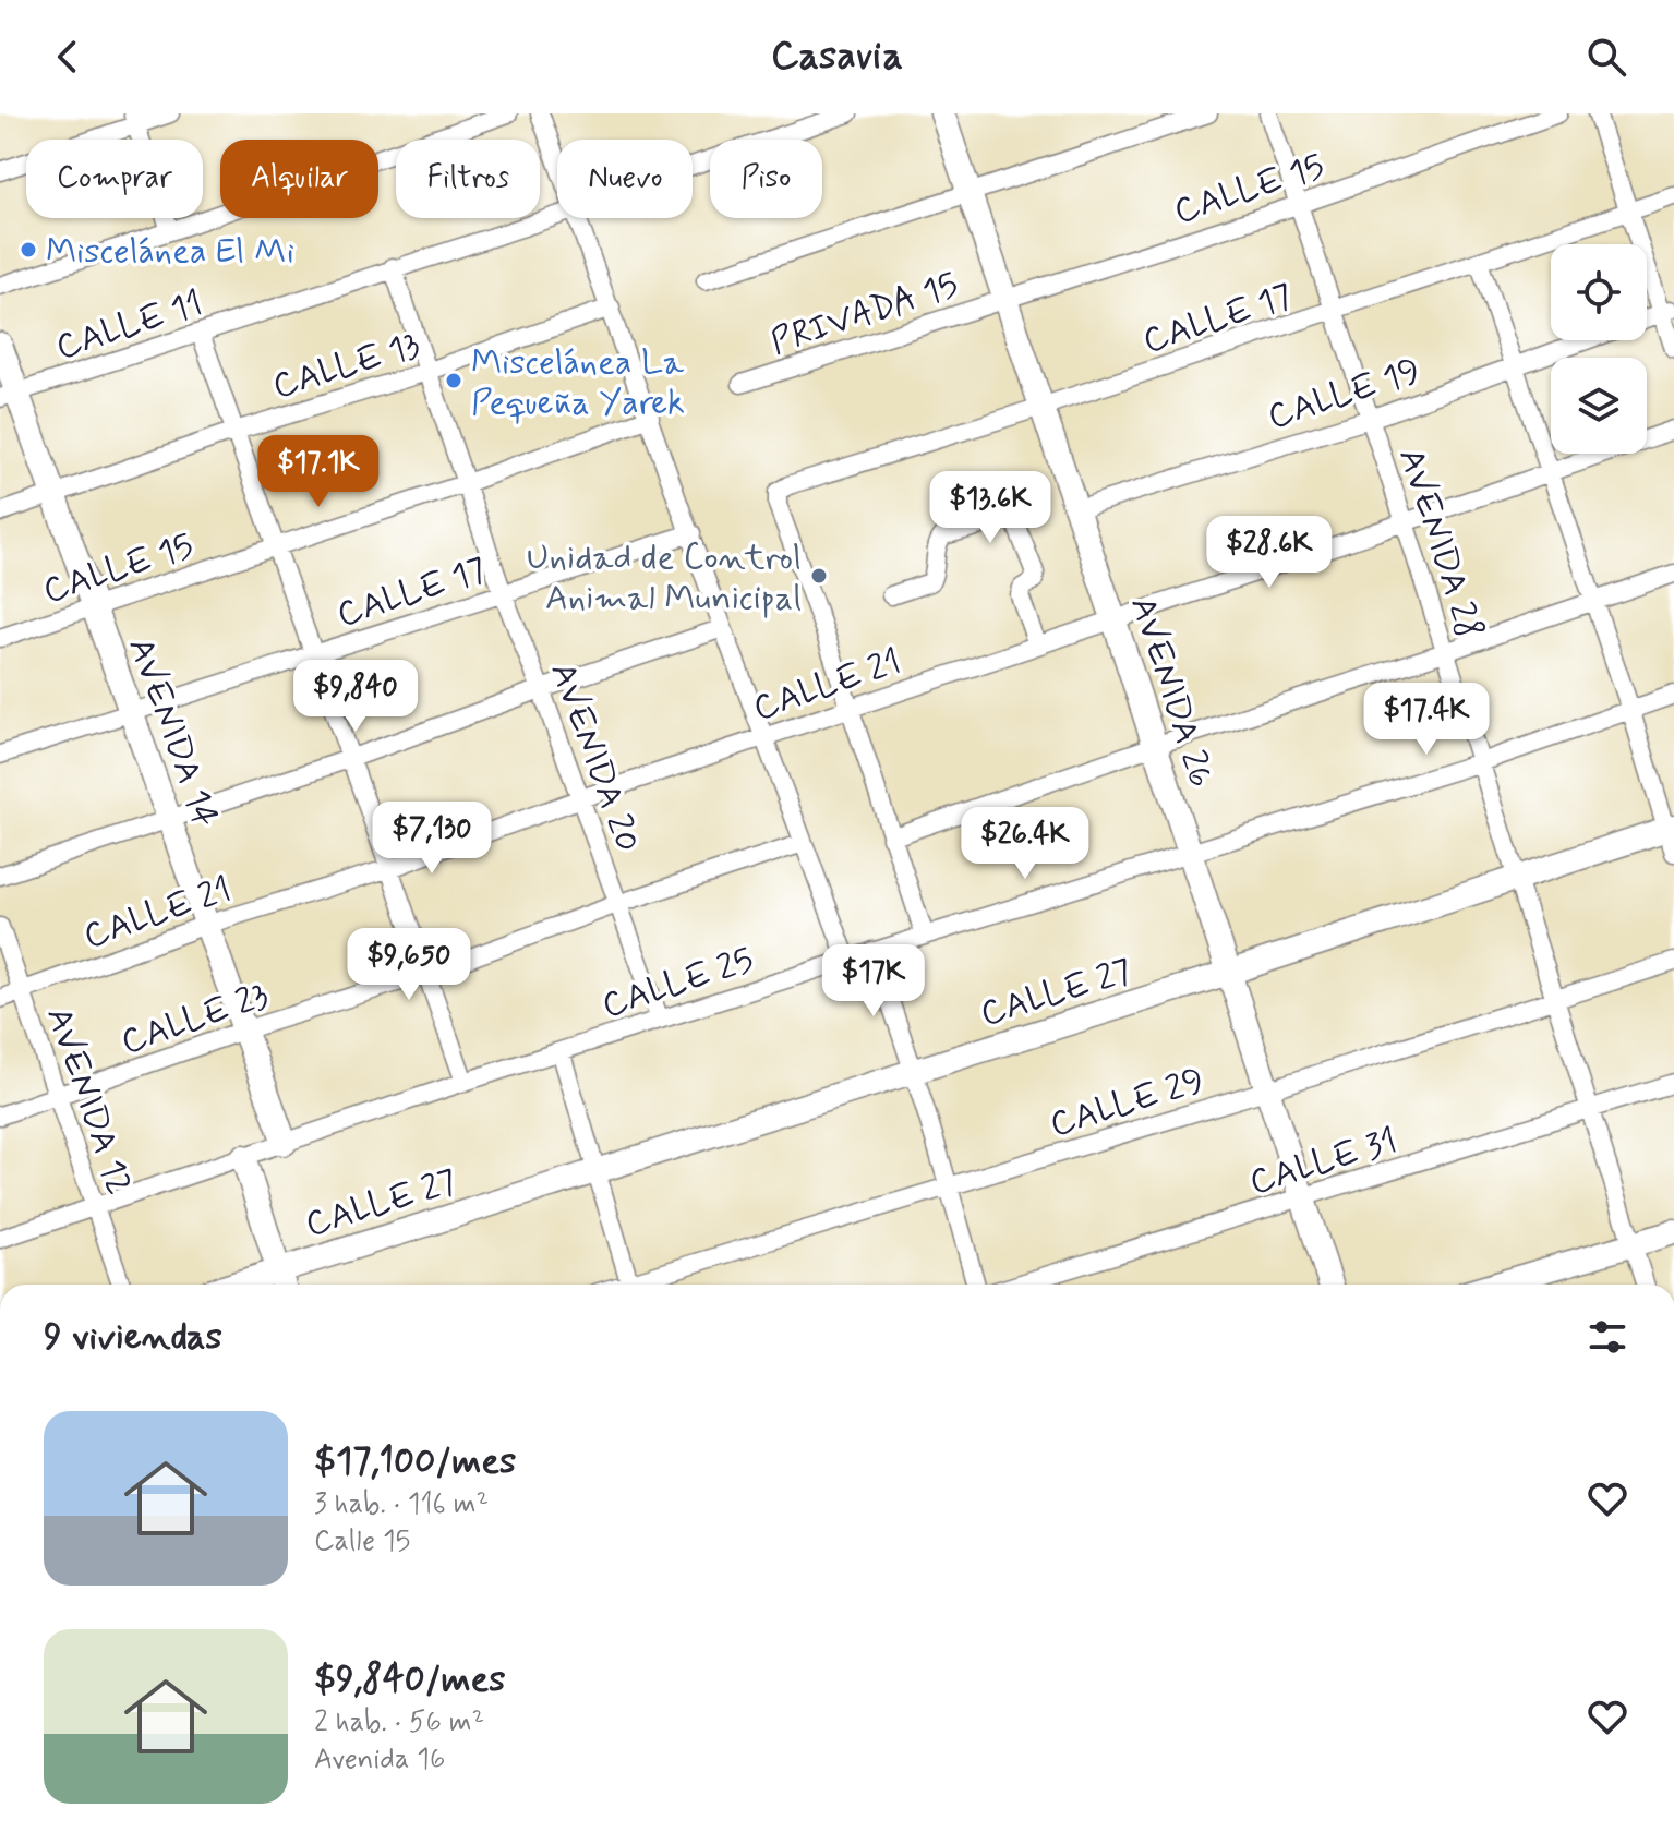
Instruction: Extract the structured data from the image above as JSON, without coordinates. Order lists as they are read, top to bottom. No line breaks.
{"streets":{"main road":["AVENIDA 26","AVENIDA 14","CALLE 27"],"street":["CALLE 15","PRIVADA 15","CALLE 17","CALLE 11","CALLE 13","CALLE 19","AVENIDA 28","CALLE 21","AVENIDA 20","CALLE 25","CALLE 23","AVENIDA 12","CALLE 29","CALLE 31"]},"crossings":[["CALLE 15","PRIVADA 15"],["CALLE 15","AVENIDA 28"],["CALLE 15","AVENIDA 26"],["CALLE 15","AVENIDA 14"],["CALLE 15","AVENIDA 20"],["PRIVADA 15","AVENIDA 26"],["CALLE 17","AVENIDA 28"],["CALLE 17","CALLE 21"],["CALLE 17","AVENIDA 26"],["CALLE 17","AVENIDA 14"],["CALLE 17","AVENIDA 20"],["CALLE 11","AVENIDA 14"],["CALLE 11","AVENIDA 20"],["CALLE 13","AVENIDA 14"],["CALLE 13","AVENIDA 20"],["CALLE 19","AVENIDA 28"],["CALLE 19","AVENIDA 26"],["AVENIDA 28","CALLE 21"],["AVENIDA 28","CALLE 25"],["AVENIDA 28","CALLE 27"],["AVENIDA 28","CALLE 29"],["AVENIDA 28","CALLE 31"],["CALLE 21","AVENIDA 26"],["CALLE 21","AVENIDA 14"],["CALLE 21","AVENIDA 20"],["CALLE 21","AVENIDA 12"],["AVENIDA 26","CALLE 25"],["AVENIDA 26","CALLE 27"],["AVENIDA 26","CALLE 29"],["AVENIDA 26","CALLE 31"],["AVENIDA 14","CALLE 25"],["AVENIDA 14","CALLE 23"],["AVENIDA 20","CALLE 25"],["AVENIDA 20","CALLE 23"],["CALLE 25","AVENIDA 12"],["CALLE 23","AVENIDA 12"]],"places":["Miscelánea El Mi","Miscelánea La Pequeña Yarek","Unidad de Control Animal Municipal"],"page":{"header":"Casavia","chip":["Comprar","Alquilar","Filtros","Nuevo","Piso"],"price":["$17.1K","$13.6K","$28.6K","$9,840","$17.4K","$7,130","$26.4K","$9,650","$17K"],"heading":"9 viviendas","list":[{"name":"$17,100/mes","note":"3 hab. · 116 m² · Calle 15"},{"name":"$9,840/mes","note":"2 hab. · 56 m² · Avenida 16"}]}}
